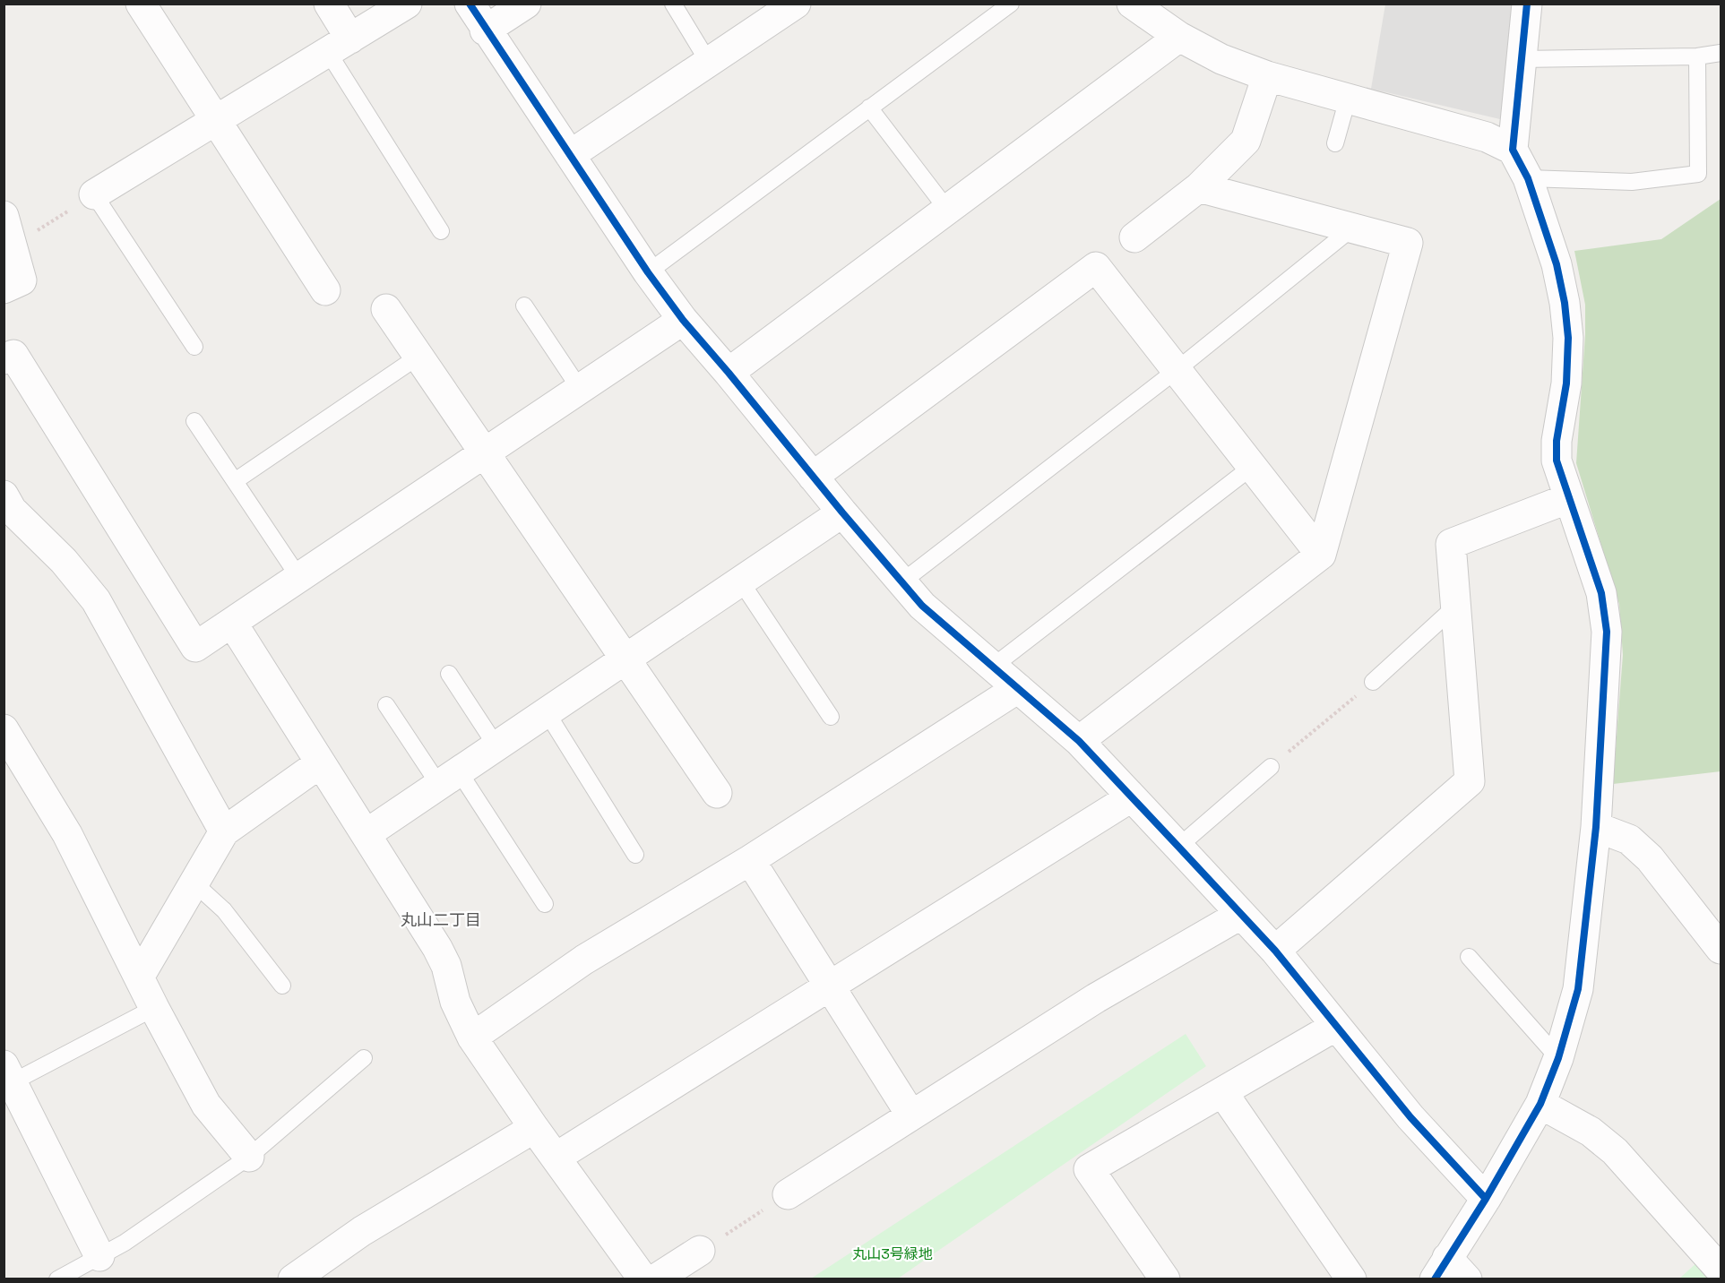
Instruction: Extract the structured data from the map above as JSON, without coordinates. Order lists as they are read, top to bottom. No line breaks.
{"districts":["丸山二丁目"],"parks":["丸山3号緑地"]}
